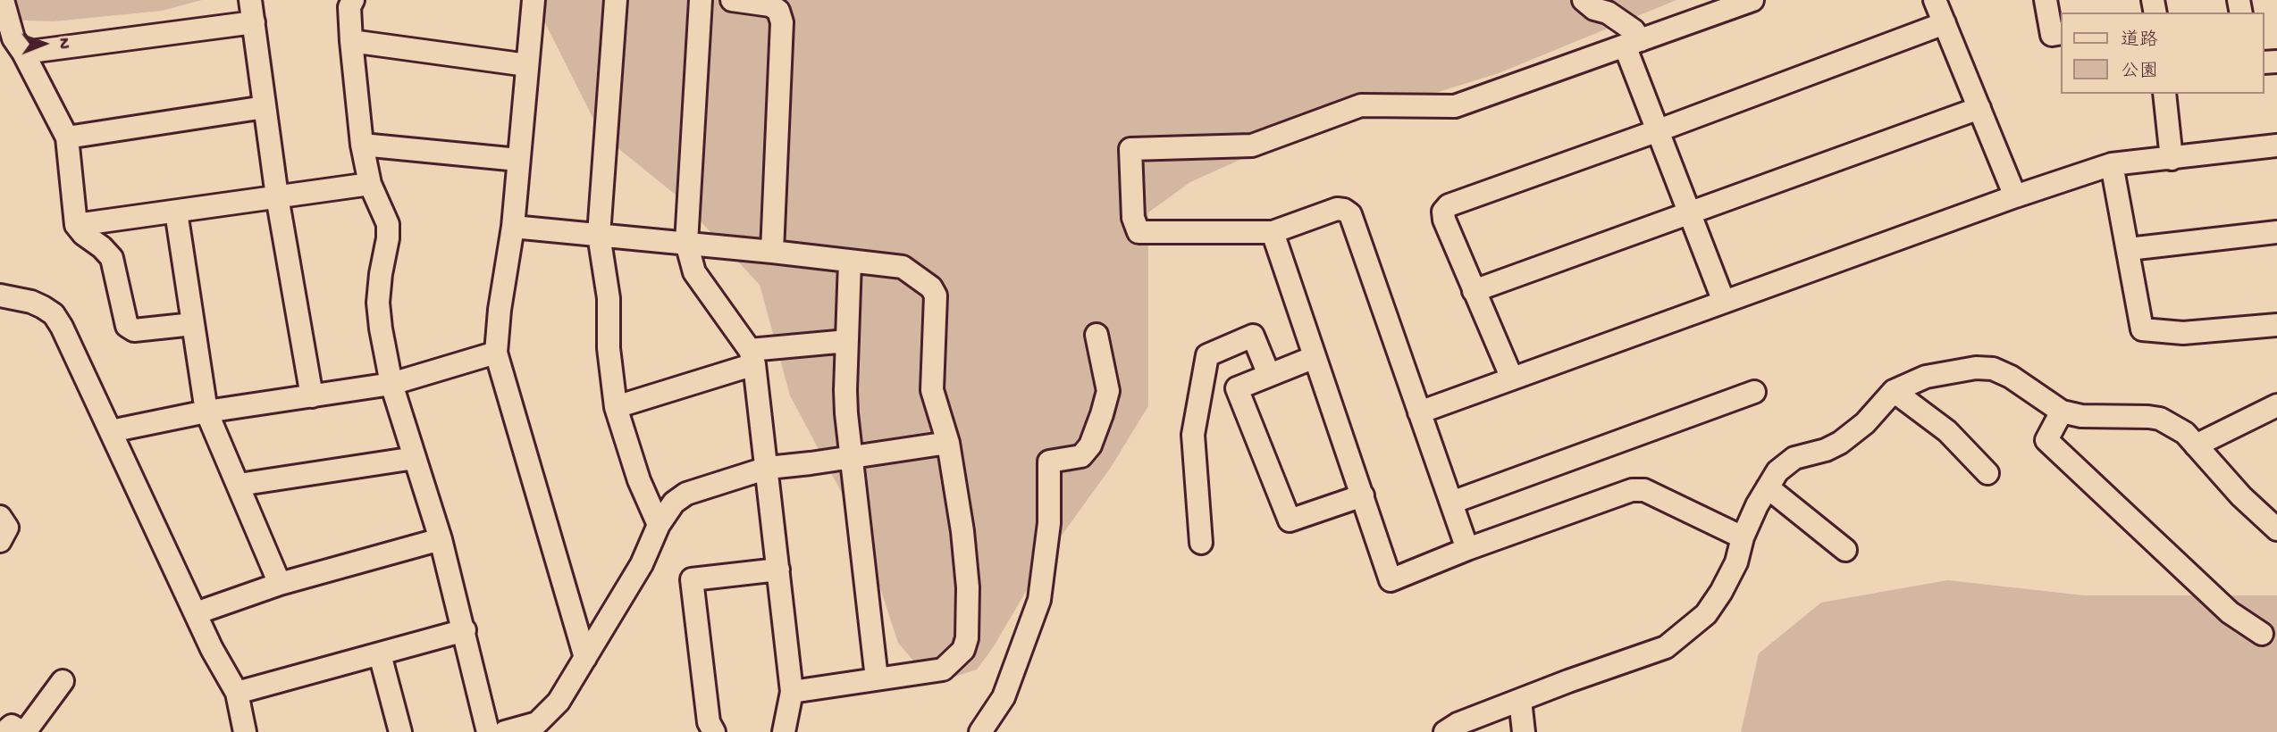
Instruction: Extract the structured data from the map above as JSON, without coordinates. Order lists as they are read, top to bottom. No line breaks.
{"legend":["道路","公園"],"north":"right"}
